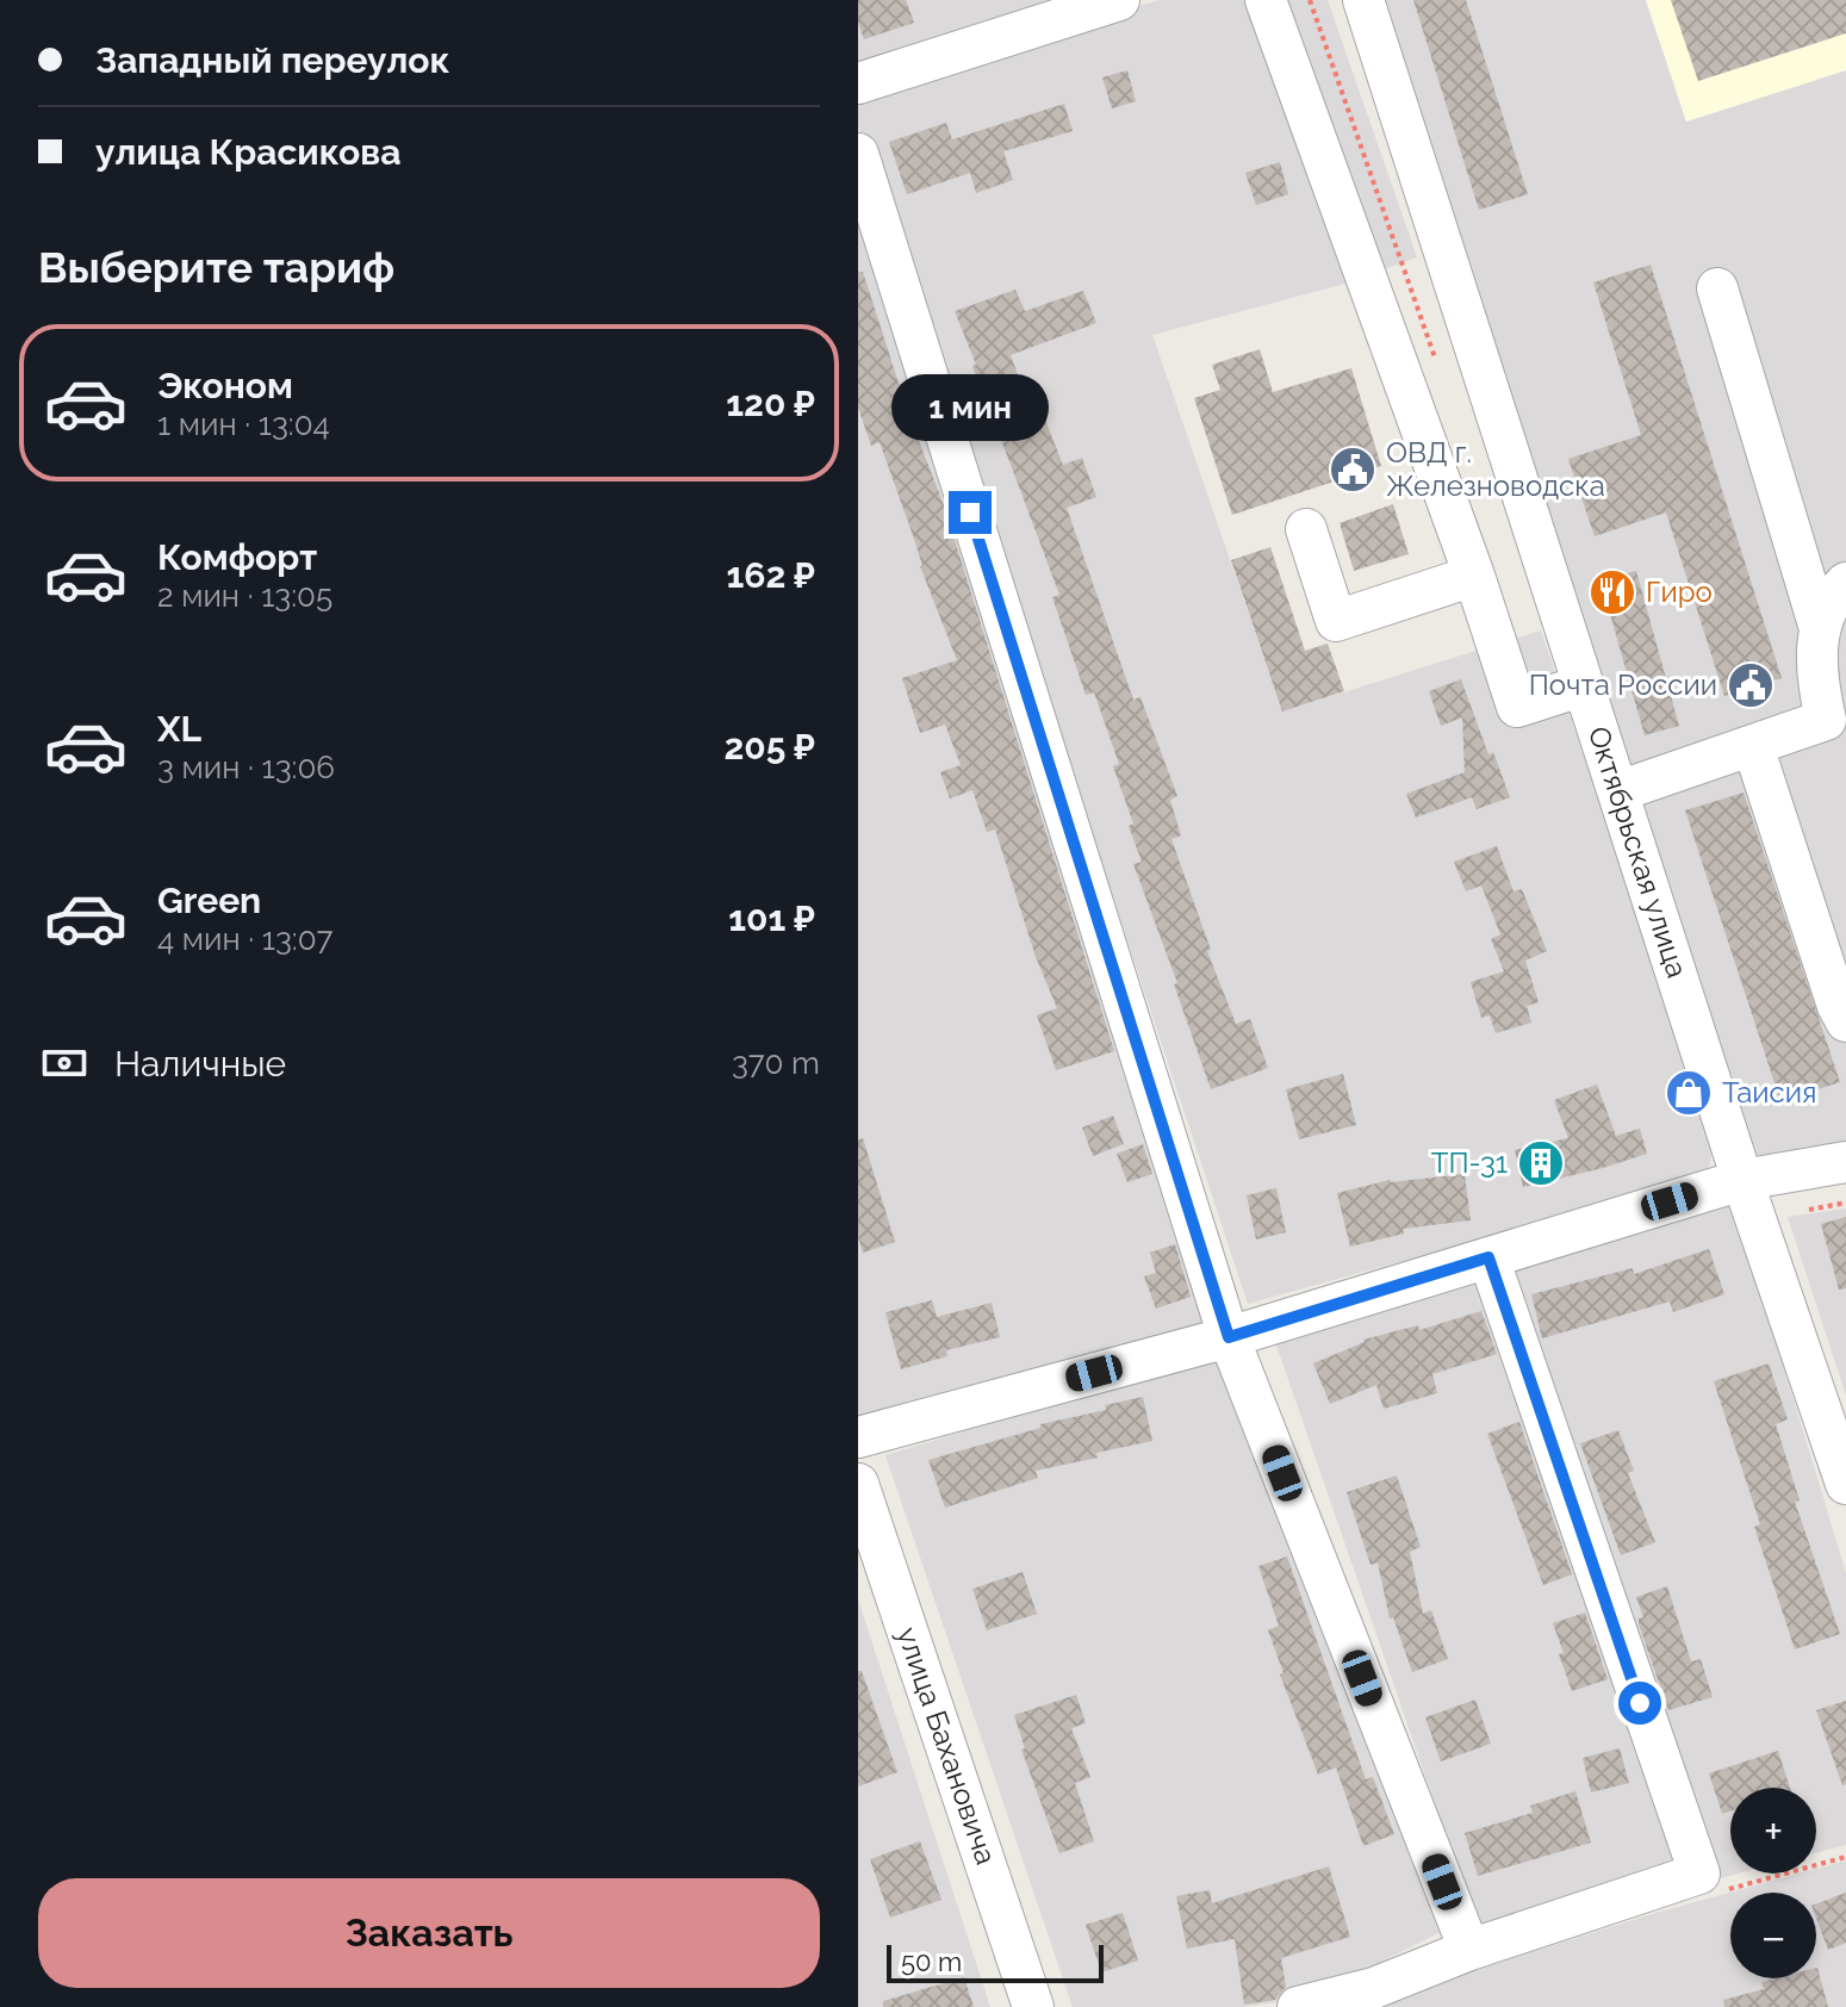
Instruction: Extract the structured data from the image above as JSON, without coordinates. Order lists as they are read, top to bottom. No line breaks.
{"streets":{"street":["Октябрьская улица","улица Бахановича"]},"places":{"public building":["ОВД г. Железноводска","Почта России"],"restaurant":["Гиро"],"shop":["Таисия"],"building":["ТП-31"]},"scale_bar":"50 m","page":{"banner":["Западный переулок","улица Красикова"],"heading":"Выберите тариф","list":[{"name":"Эконом","note":"1 мин · 13:04","value":"120 ₽"},{"name":"Комфорт","note":"2 мин · 13:05","value":"162 ₽"},{"name":"XL","note":"3 мин · 13:06","value":"205 ₽"},{"name":"Green","note":"4 мин · 13:07","value":"101 ₽"}],"bubble":"1 мин","pay":["Наличные","370 m"],"map_buttons":["+","−"],"buttons":"Заказать","scale":"50 m"}}
